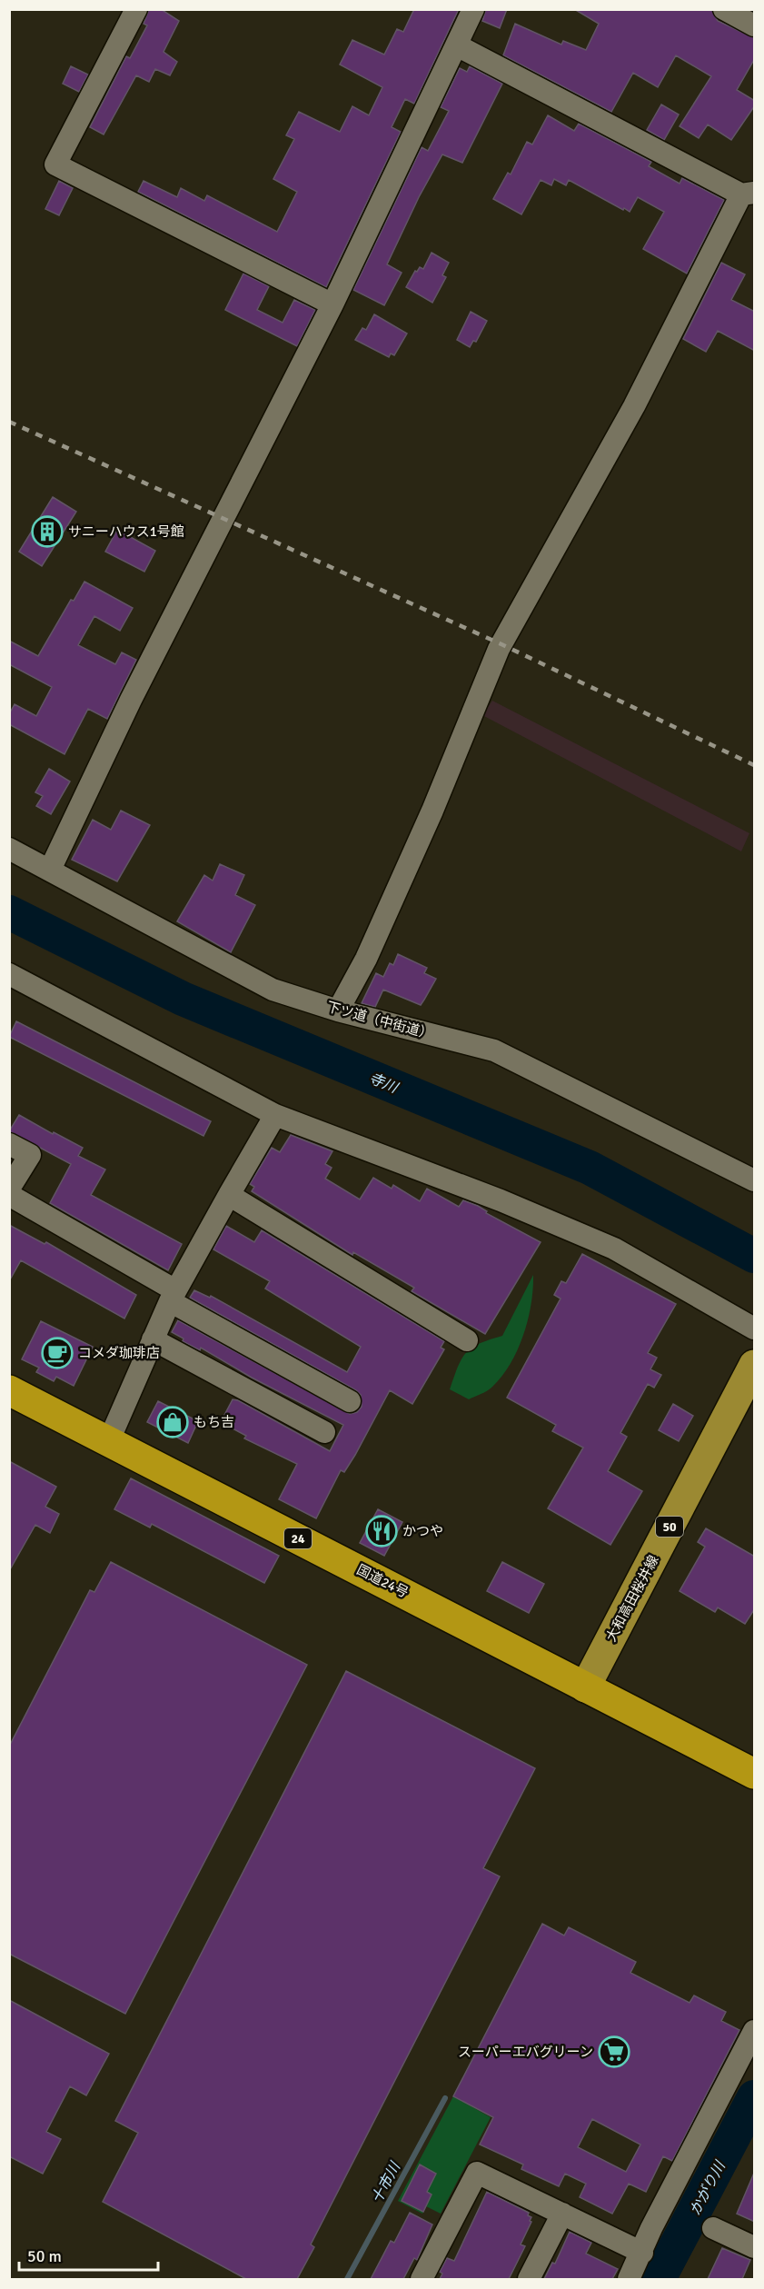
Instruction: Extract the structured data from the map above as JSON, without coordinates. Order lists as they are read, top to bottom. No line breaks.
{"streets":{"highway":["24","国道24号"],"main road":["50","大和高田桜井線"],"street":["下ツ道（中街道）"]},"crossings":[["国道24号","大和高田桜井線"]],"water":["寺川","十市川","かがり川"],"places":{"building":["サニーハウス1号館"],"cafe":["コメダ珈琲店"],"shop":["もち吉"],"restaurant":["かつや"],"supermarket":["スーパーエバグリーン"]},"scale_bar":"50 m"}
